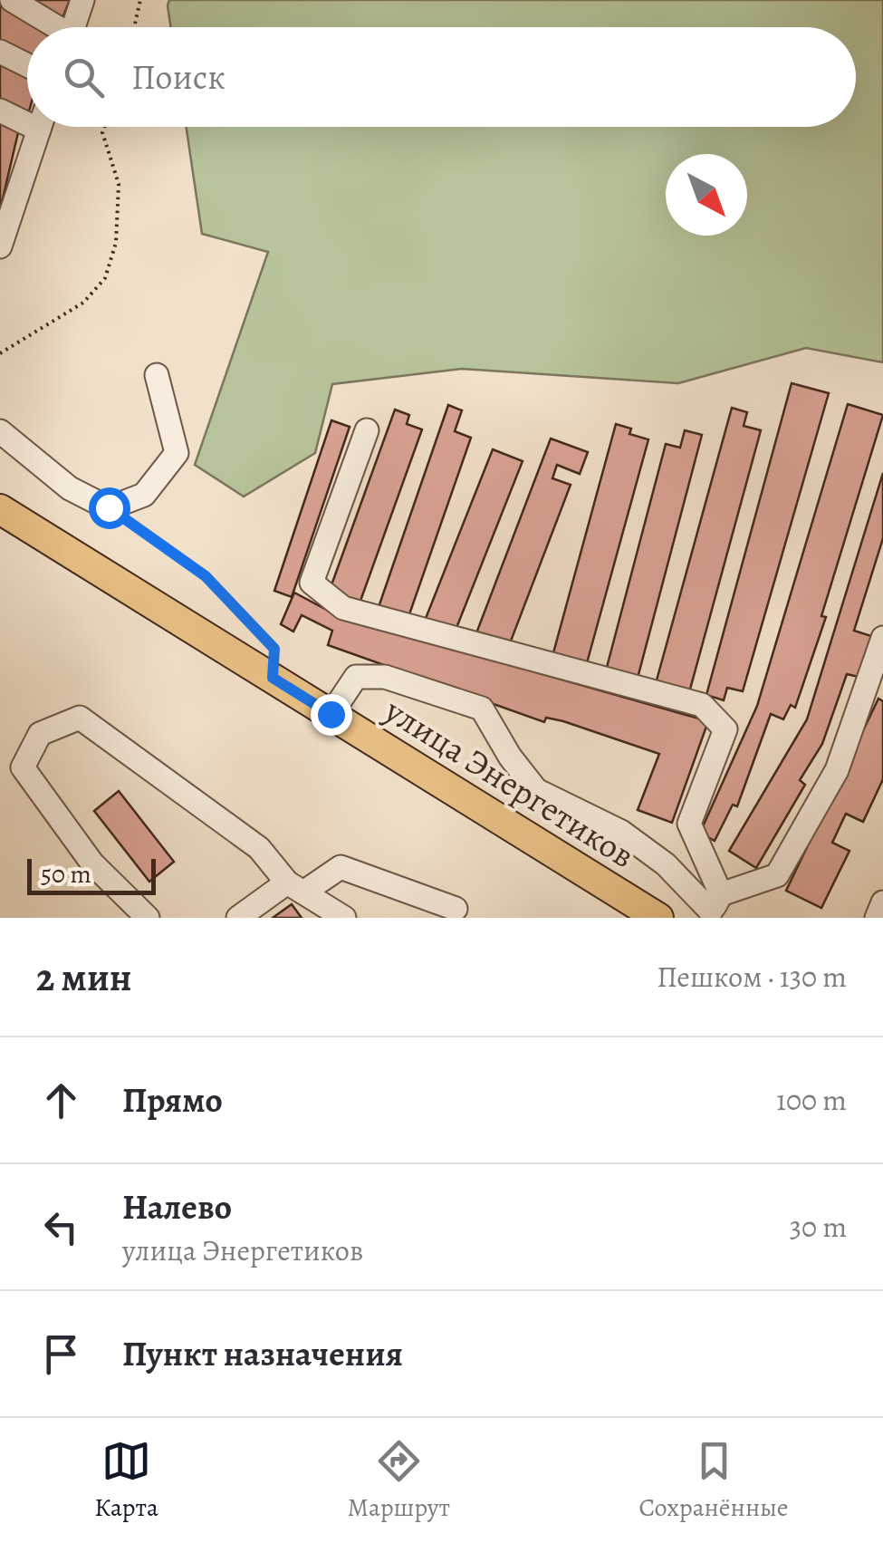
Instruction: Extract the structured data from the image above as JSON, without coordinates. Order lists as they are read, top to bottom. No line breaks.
{"streets":{"main road":["улица Энергетиков"]},"scale_bar":"50 m","north":"bottom right","page":{"search":"Поиск","scale":"50 m","heading":["2 мин","Пешком · 130 m"],"list":[["Прямо","100 m"],["Налево","улица Энергетиков","30 m"],"Пункт назначения"],"nav":["Карта","Маршрут","Сохранённые"]}}
